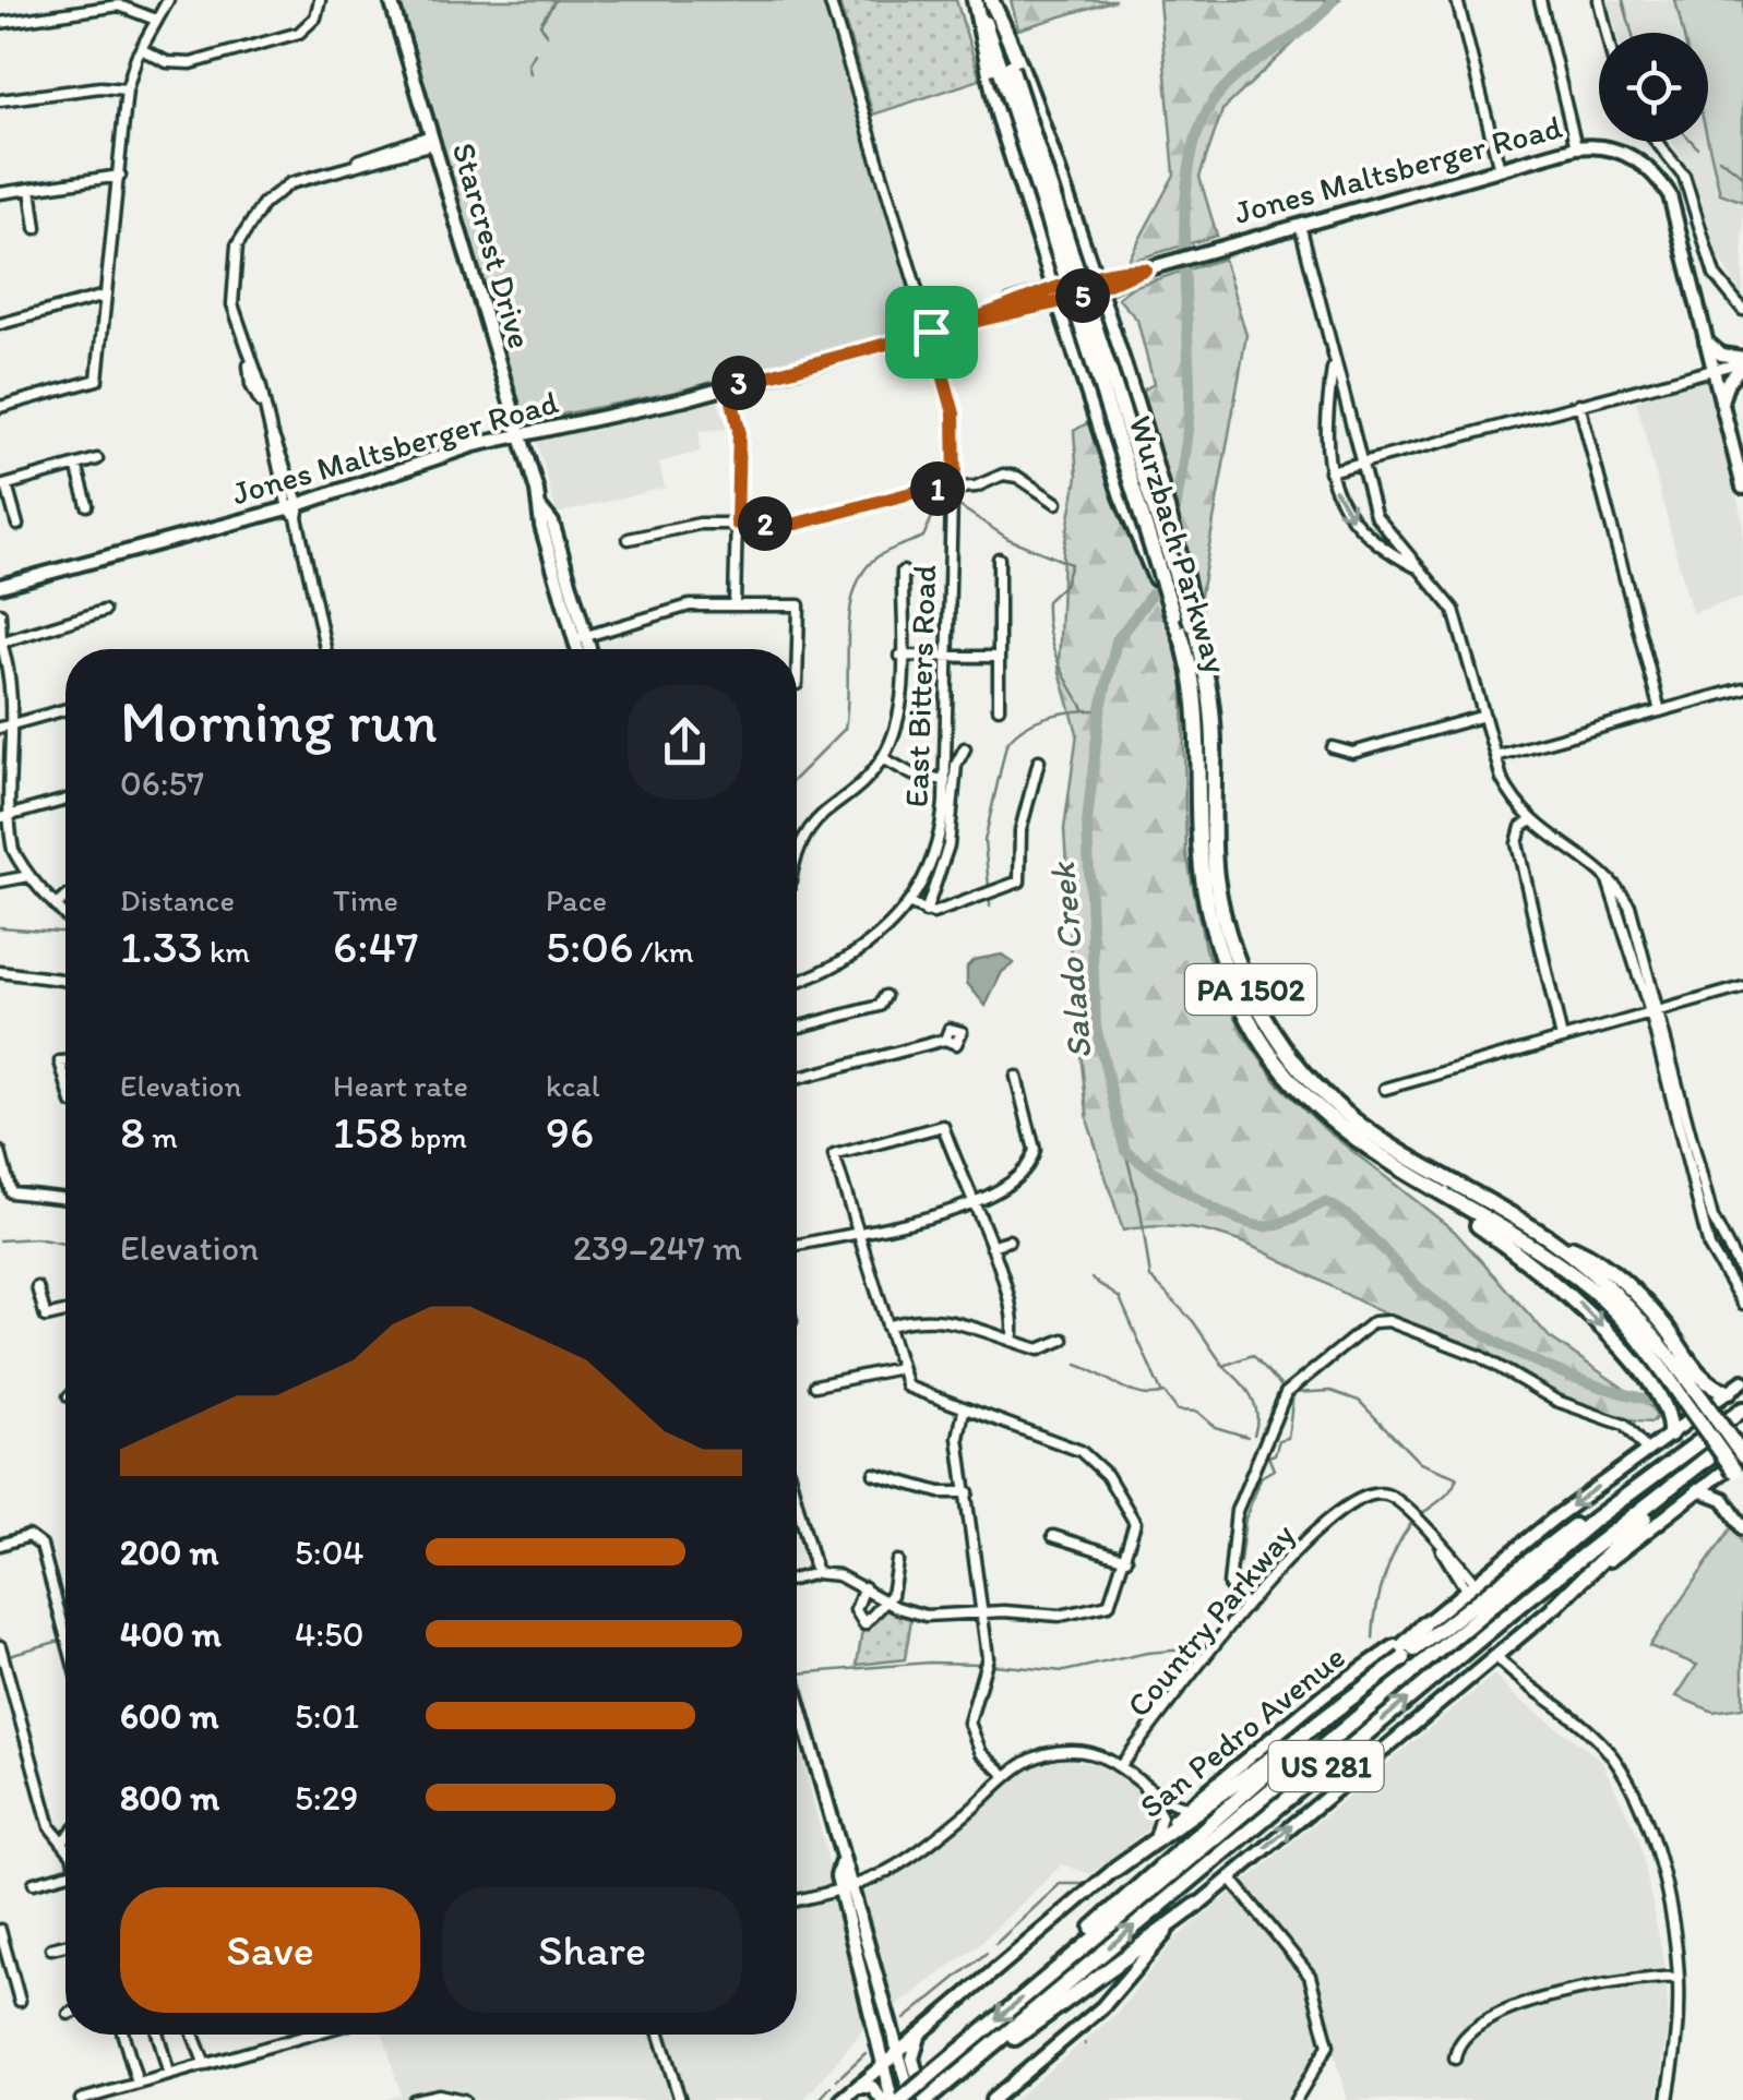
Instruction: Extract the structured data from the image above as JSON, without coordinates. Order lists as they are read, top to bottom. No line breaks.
{"streets":{"highway":["Wurzbach Parkway","PA 1502","US 281"],"main road":["Jones Maltsberger Road","Starcrest Drive","San Pedro Avenue"],"street":["East Bitters Road","Country Parkway"]},"crossings":[["Jones Maltsberger Road","Starcrest Drive"],["Jones Maltsberger Road","East Bitters Road"],["Country Parkway","San Pedro Avenue"]],"water":["Salado Creek"],"page":{"pins":["5","3","1","2"],"heading":["Morning run","06:57"],"stats":[["Distance","1.33 km"],["Time","6:47"],["Pace","5:06 /km"],["Elevation","8 m"],["Heart rate","158 bpm"],["kcal","96"]],"chart":["Elevation","239–247 m"],"list":[{"name":"200 m","note":"5:04"},{"name":"400 m","note":"4:50"},{"name":"600 m","note":"5:01"},{"name":"800 m","note":"5:29"}],"buttons":["Save","Share"]}}
